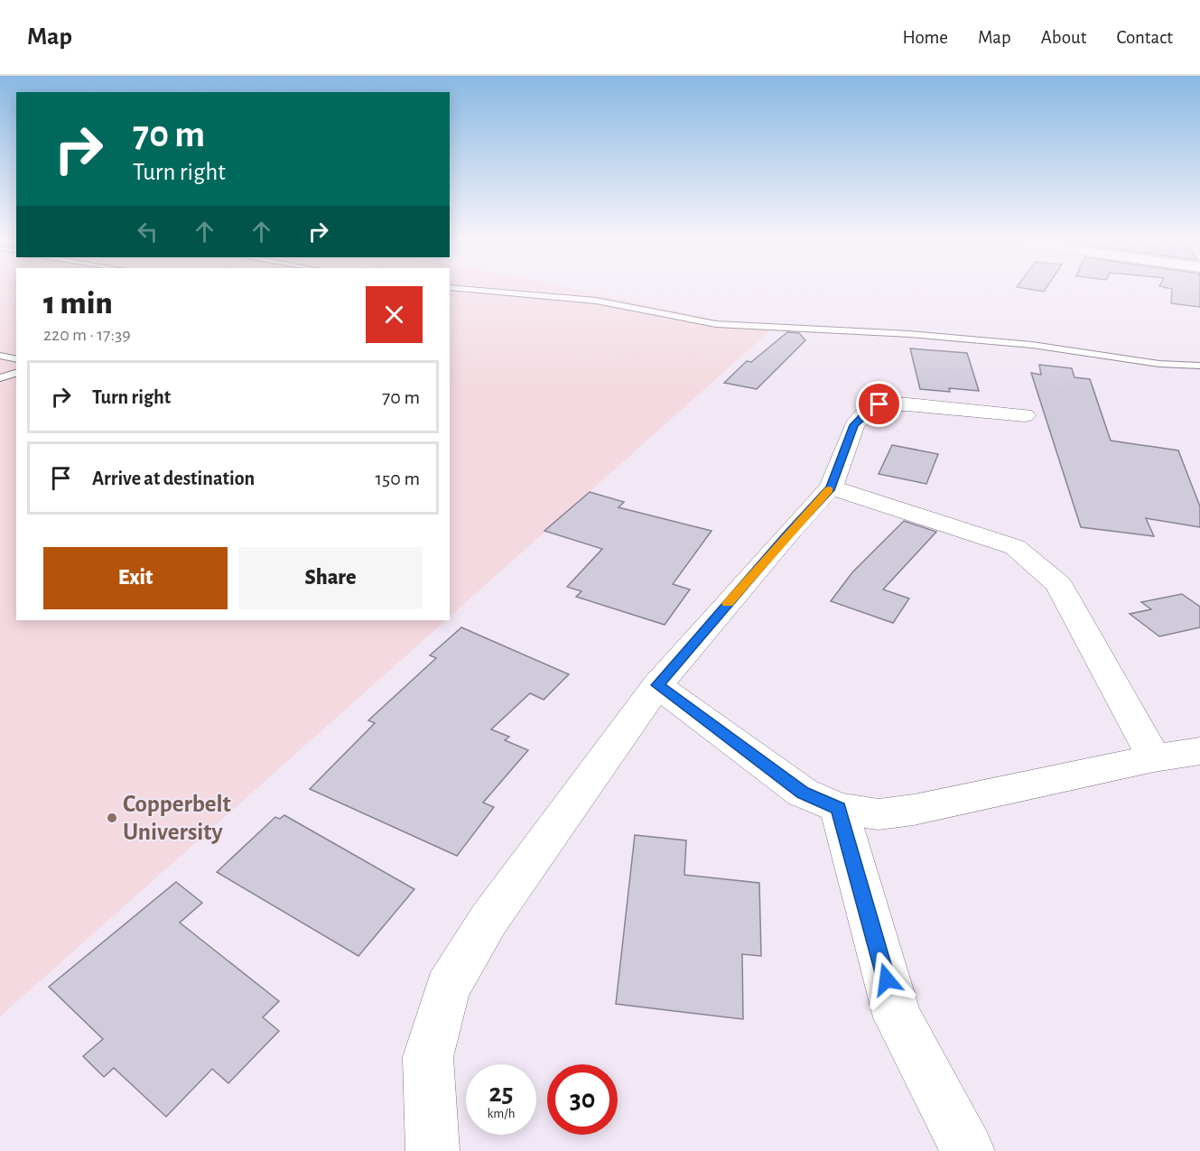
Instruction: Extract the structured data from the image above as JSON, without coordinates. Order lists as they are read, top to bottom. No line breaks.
{"places":["Copperbelt University"],"page":{"header":"Map","nav":["Home","Map","About","Contact"],"turn":["70 m","Turn right"],"heading":["1 min","220 m · 17:39"],"list":[{"name":"Turn right","value":"70 m"},{"name":"Arrive at destination","value":"150 m"}],"buttons":["Exit","Share"],"speed":"25 km/h","limit":"30"}}
